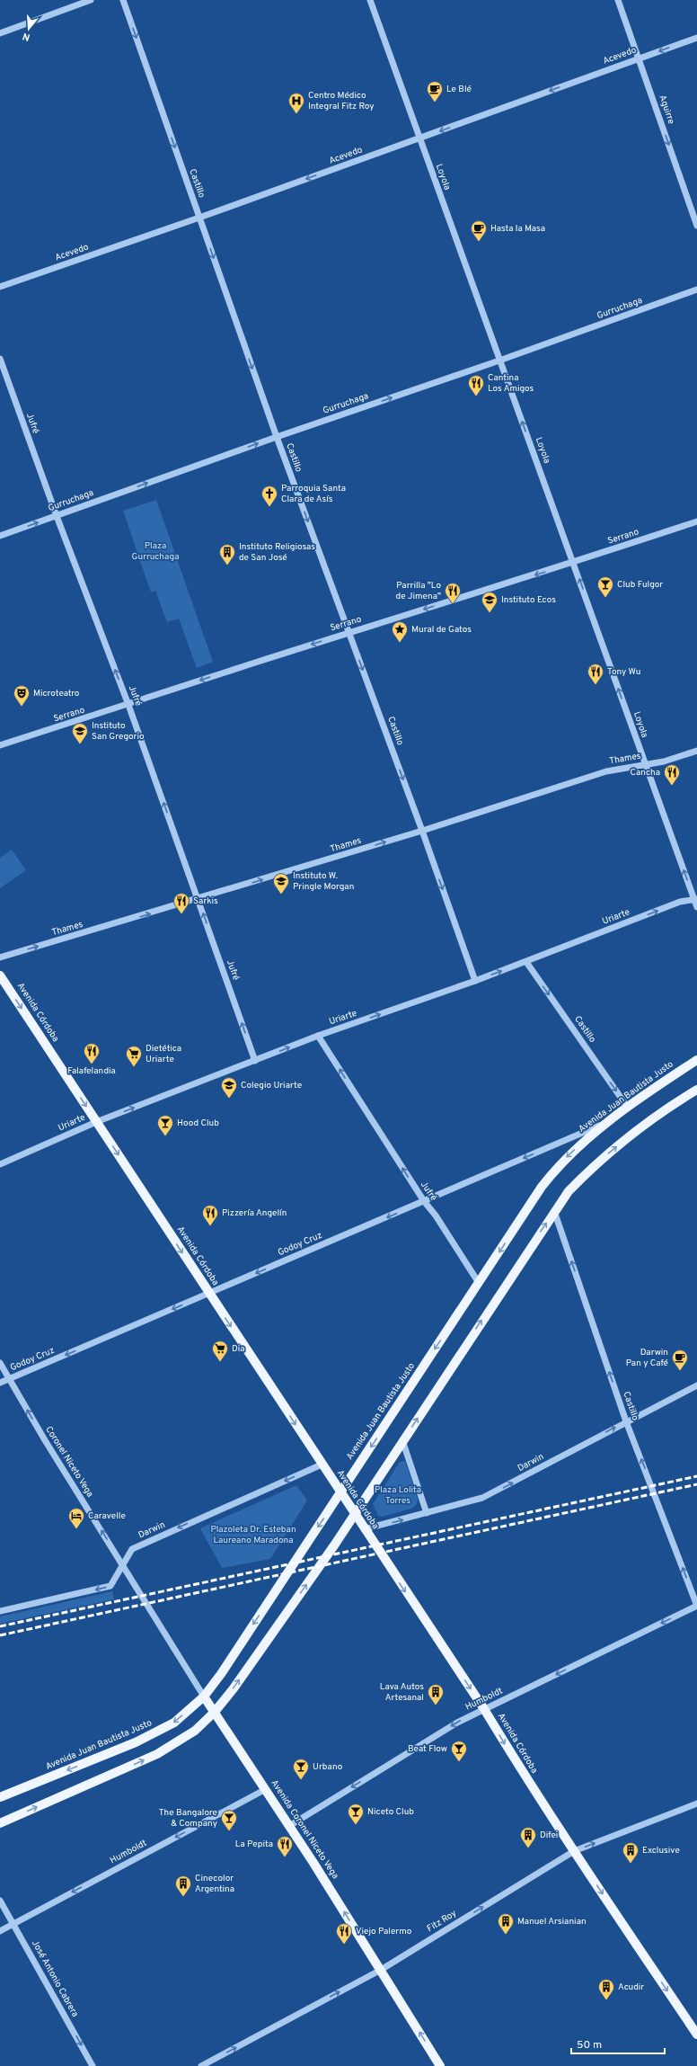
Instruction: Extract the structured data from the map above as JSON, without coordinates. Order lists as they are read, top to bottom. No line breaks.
{"streets":{"main road":["Avenida Córdoba","Avenida Juan Bautista Justo","Avenida Coronel Niceto Vega"],"street":["Acevedo","Aguirre","Loyola","Castillo","Gurruchaga","Jufré","Serrano","Thames","Uriarte","Godoy Cruz","Coronel Niceto Vega","Darwin","Humboldt","Fitz Roy","José Antonio Cabrera"]},"crossings":[["Acevedo","Aguirre"],["Acevedo","Loyola"],["Acevedo","Castillo"],["Loyola","Gurruchaga"],["Loyola","Serrano"],["Loyola","Thames"],["Loyola","Uriarte"],["Castillo","Gurruchaga"],["Castillo","Serrano"],["Castillo","Thames"],["Castillo","Uriarte"],["Castillo","Avenida Juan Bautista Justo"],["Castillo","Darwin"],["Castillo","Humboldt"],["Gurruchaga","Jufré"],["Jufré","Serrano"],["Jufré","Thames"],["Jufré","Uriarte"],["Jufré","Avenida Juan Bautista Justo"],["Jufré","Godoy Cruz"],["Uriarte","Avenida Córdoba"],["Avenida Córdoba","Avenida Juan Bautista Justo"],["Avenida Córdoba","Godoy Cruz"],["Avenida Córdoba","Darwin"],["Avenida Córdoba","Humboldt"],["Avenida Córdoba","Fitz Roy"],["Avenida Juan Bautista Justo","Godoy Cruz"],["Avenida Juan Bautista Justo","Avenida Coronel Niceto Vega"],["Godoy Cruz","Coronel Niceto Vega"],["Coronel Niceto Vega","Darwin"],["Coronel Niceto Vega","Avenida Coronel Niceto Vega"],["Humboldt","Avenida Coronel Niceto Vega"],["Humboldt","José Antonio Cabrera"],["Avenida Coronel Niceto Vega","Fitz Roy"]],"one_way":["Acevedo","Aguirre","Loyola","Gurruchaga","Jufré","Serrano","Thames","Uriarte","Avenida Córdoba","Godoy Cruz","Coronel Niceto Vega","Humboldt","Avenida Coronel Niceto Vega","Fitz Roy","José Antonio Cabrera"],"parks":["Plaza Gurruchaga","Plaza Lolita Torres","Plazoleta Dr. Esteban Laureano Maradona"],"places":{"cafe":["Le Blé","Hasta la Masa","Darwin Pan y Café"],"hospital":["Centro Médico Integral Fitz Roy"],"restaurant":["Cantina Los Amigos","Parrilla \"Lo de Jimena\"","Tony Wu","Cancha","Sarkis","Falafelandia","Pizzería Angelín","La Pepita","Viejo Palermo"],"church":["Parroquia Santa Clara de Asís"],"building":["Instituto Religiosas de San José","Lava Autos Artesanal","Difei","Exclusive","Cinecolor Argentina","Manuel Arsianian","Acudir"],"bar":["Club Fulgor","Hood Club","Beat Flow","Urbano","Niceto Club","The Bangalore & Company"],"school or university":["Instituto Ecos","Instituto San Gregorio","Instituto W. Pringle Morgan","Colegio Uriarte"],"place":["Mural de Gatos"],"theatre":["Microteatro"],"supermarket":["Dietética Uriarte","Dia"],"hotel":["Caravelle"]},"scale_bar":"50 m","north":"bottom"}
